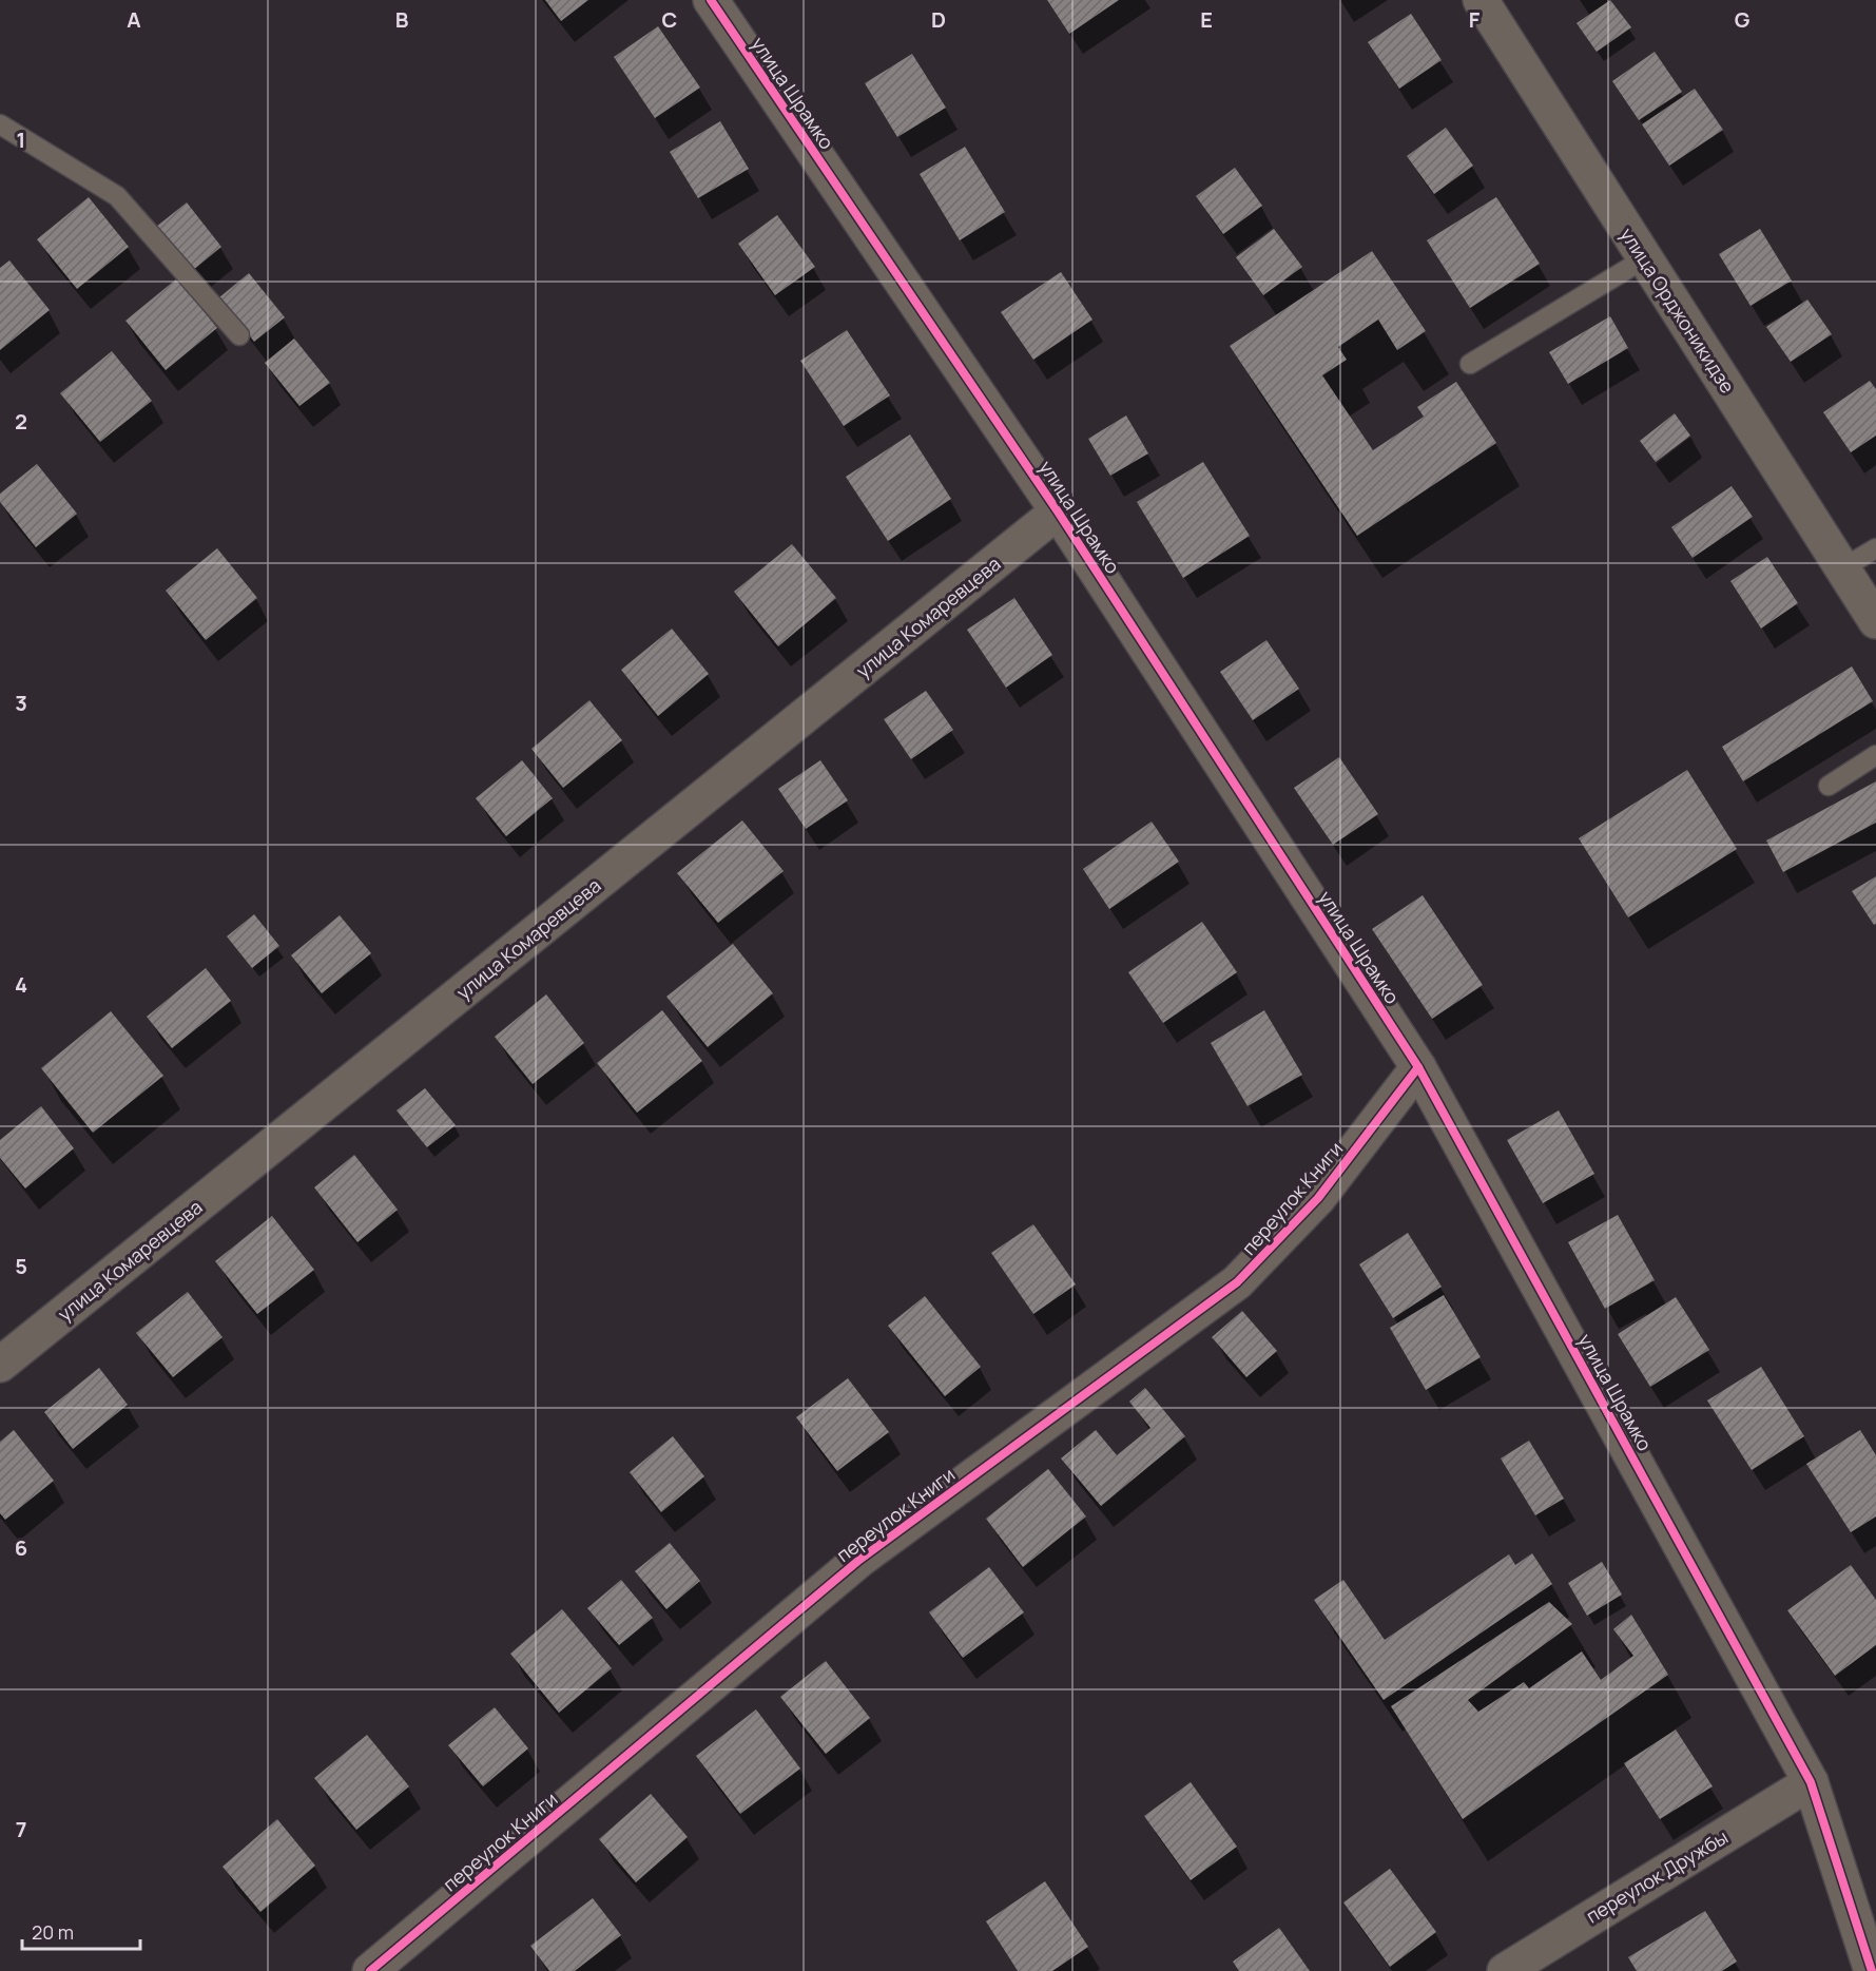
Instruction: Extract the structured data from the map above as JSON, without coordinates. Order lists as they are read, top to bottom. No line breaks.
{"streets":{"street":["улица Шрамко","улица Орджоникидзе","улица Комаревцева","переулок Книги","переулок Дружбы"]},"crossings":[["улица Шрамко","улица Комаревцева"],["улица Шрамко","переулок Книги"],["улица Шрамко","переулок Дружбы"]],"scale_bar":"20 m","grid":{"columns":["A","B","C","D","E","F","G"],"rows":["1","2","3","4","5","6","7"]}}
